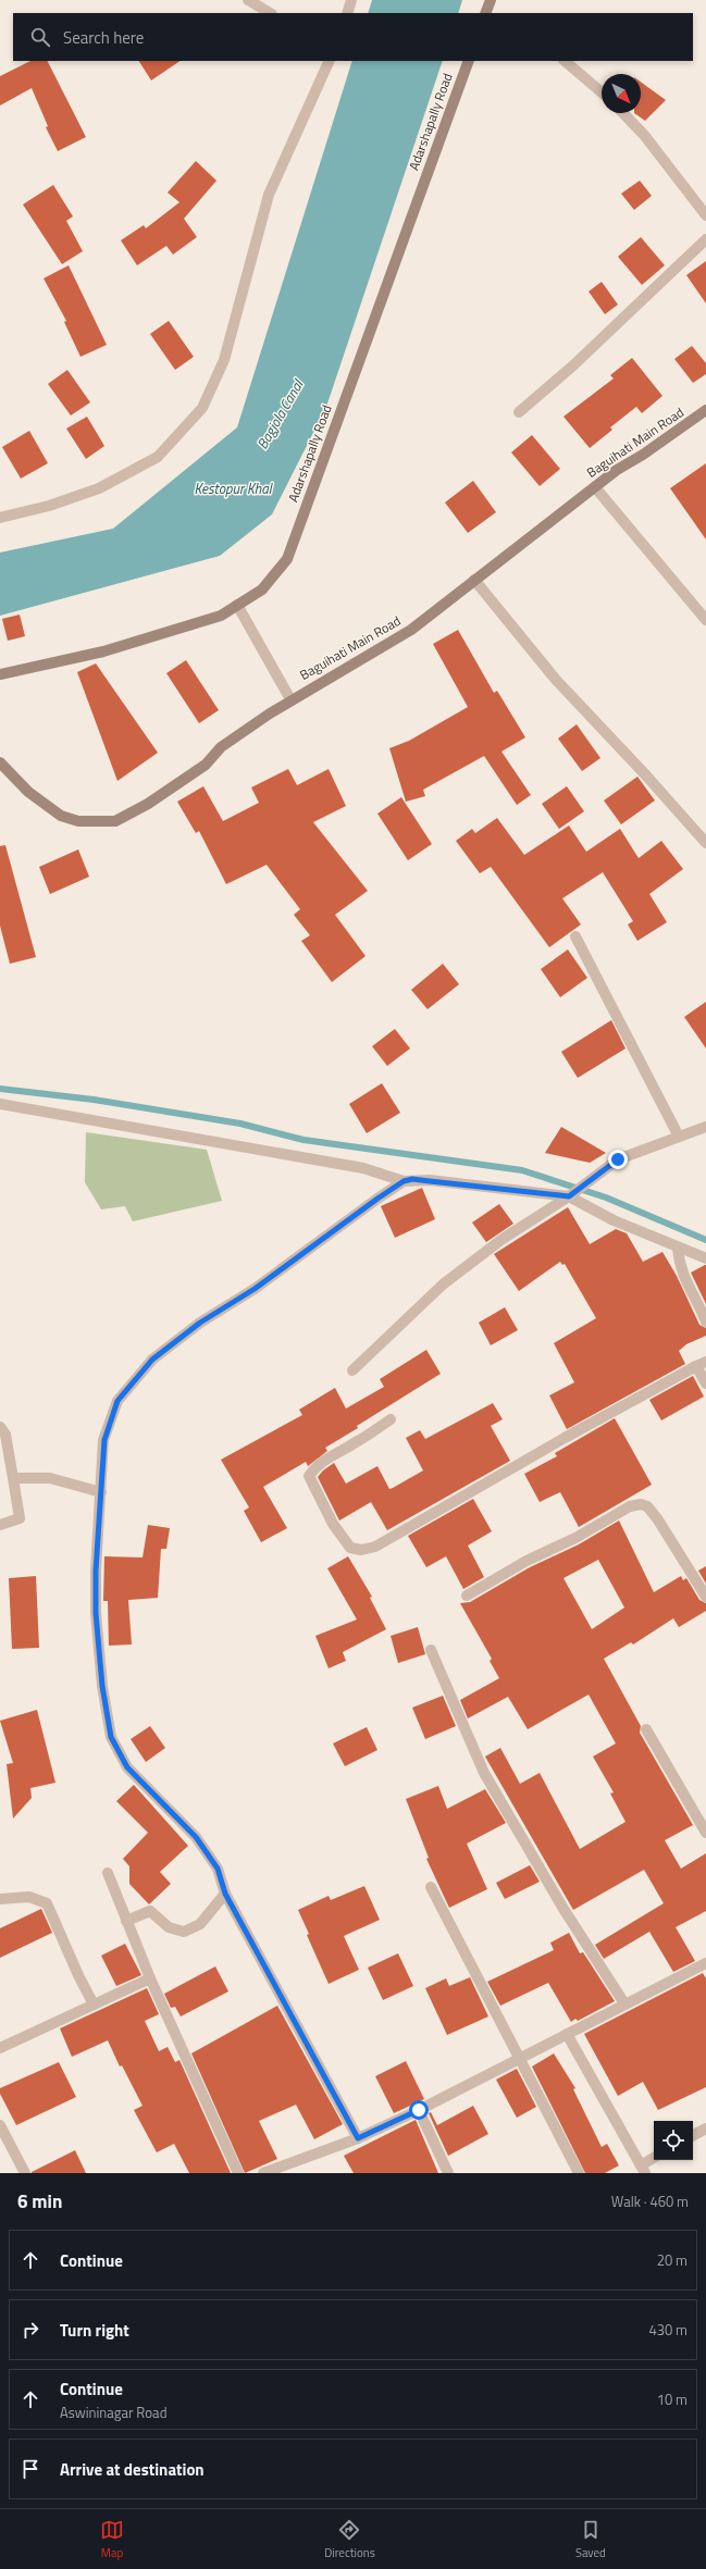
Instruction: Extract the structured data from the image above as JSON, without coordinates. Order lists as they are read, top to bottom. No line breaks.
{"streets":{"street":["Adarshapally Road","Baguihati Main Road"]},"water":["Bagjola Canal","Kestopur Khal"],"north":"bottom right","page":{"search":"Search here","heading":["6 min","Walk · 460 m"],"list":[["Continue","20 m"],["Turn right","430 m"],["Continue","Aswininagar Road","10 m"],"Arrive at destination"],"nav":["Map","Directions","Saved"]}}
